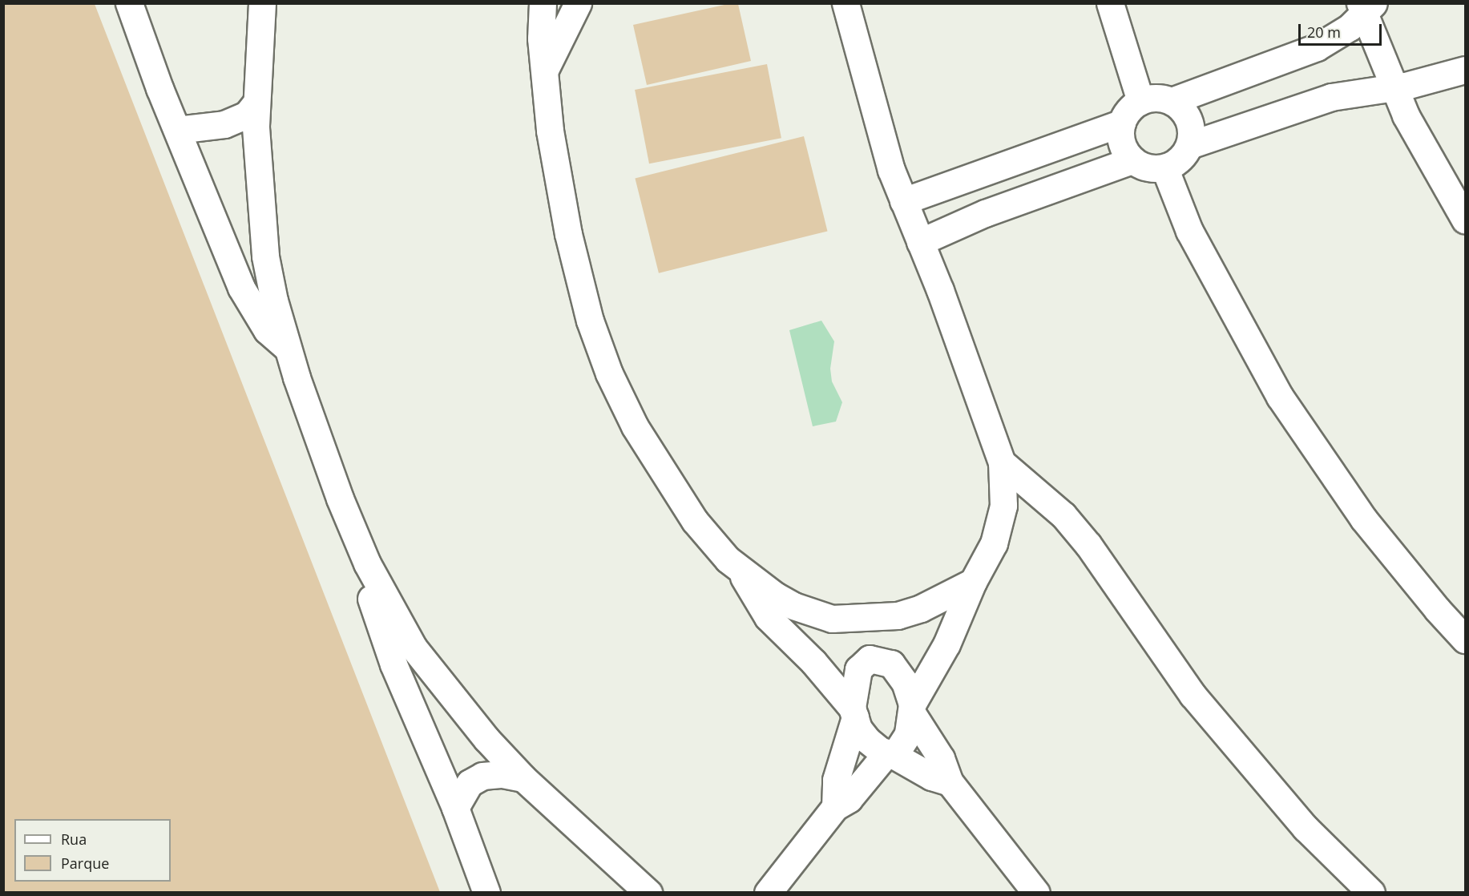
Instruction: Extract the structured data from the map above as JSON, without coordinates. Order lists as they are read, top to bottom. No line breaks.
{"legend":["Rua","Parque"],"scale_bar":"20 m"}
